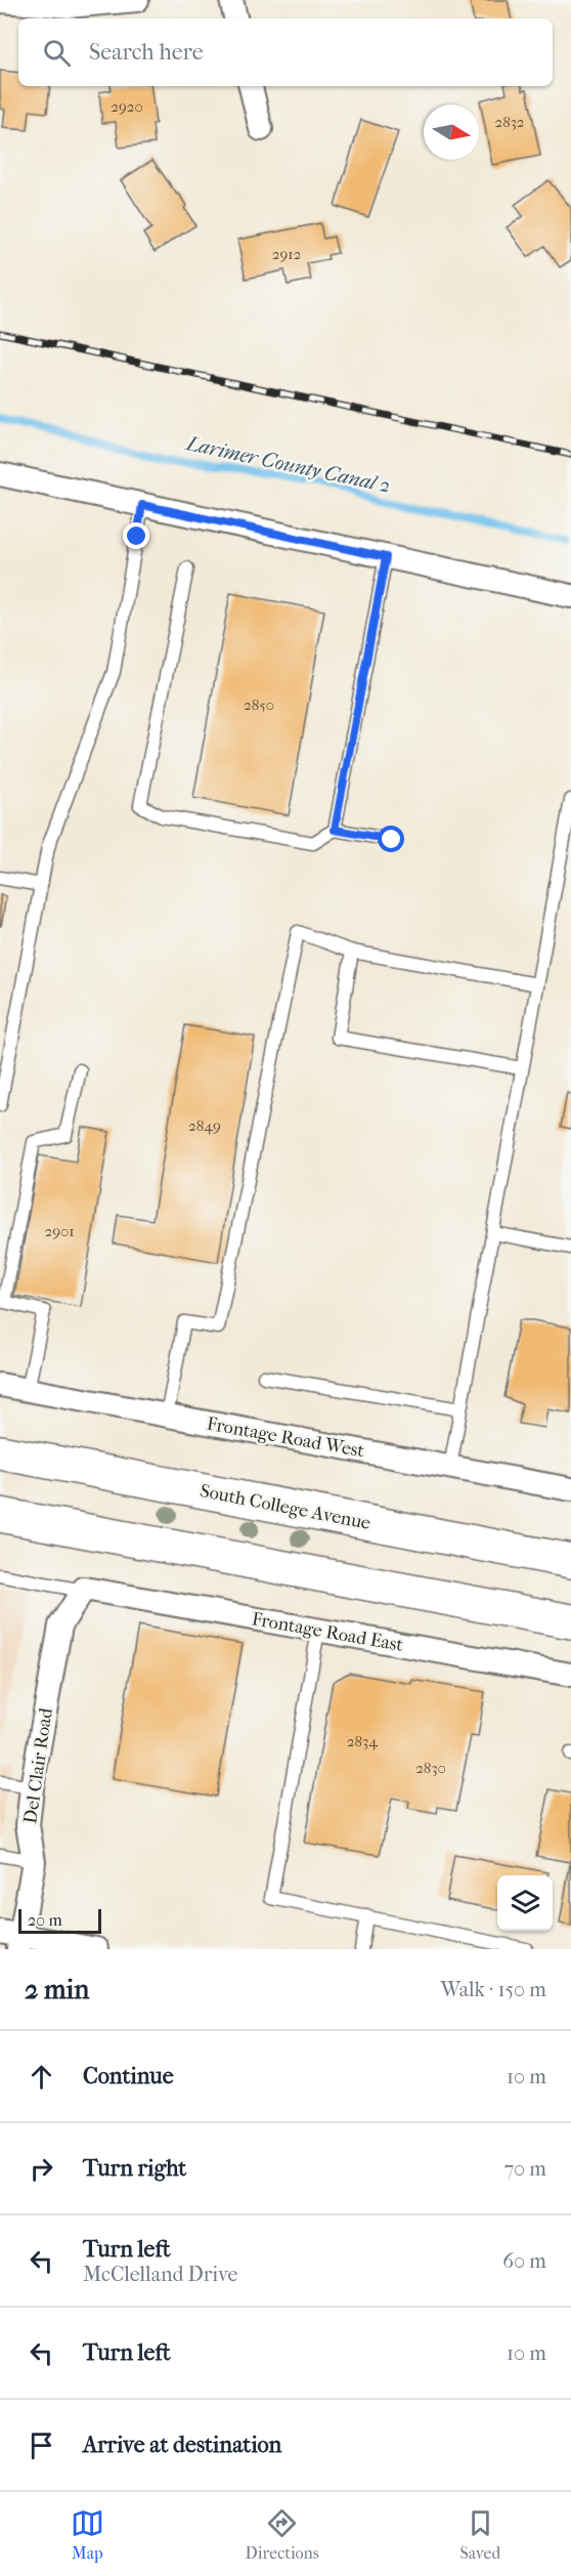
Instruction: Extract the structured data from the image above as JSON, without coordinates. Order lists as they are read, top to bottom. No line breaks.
{"streets":{"highway":["South College Avenue"],"street":["Frontage Road West","Frontage Road East","Del Clair Road"]},"crossings":[["Frontage Road East","Del Clair Road"]],"water":["Larimer County Canal 2"],"house_numbers":["2920","2832","2912","2850","2849","2901","2834","2830"],"scale_bar":"20 m","north":"right","page":{"search":"Search here","scale":"20 m","heading":["2 min","Walk · 150 m"],"list":[["Continue","10 m"],["Turn right","70 m"],["Turn left","McClelland Drive","60 m"],["Turn left","10 m"],"Arrive at destination"],"nav":["Map","Directions","Saved"]}}
